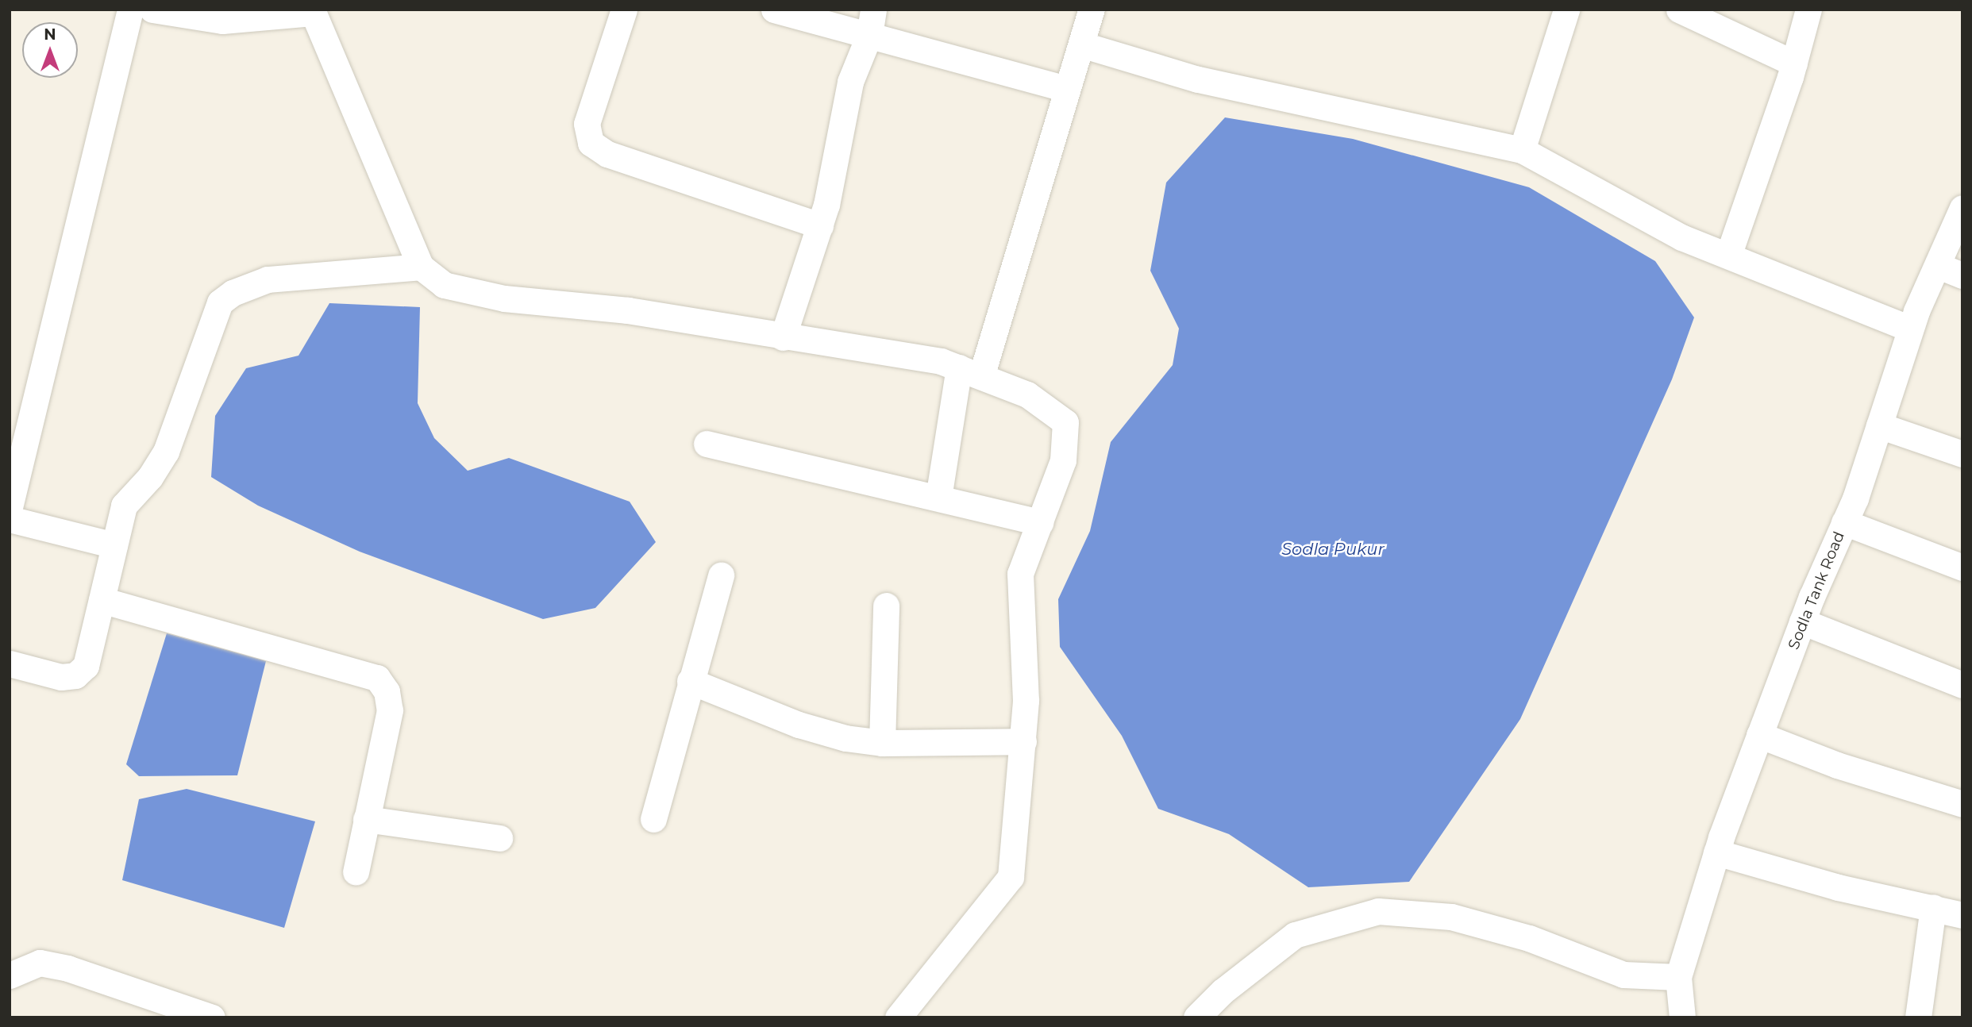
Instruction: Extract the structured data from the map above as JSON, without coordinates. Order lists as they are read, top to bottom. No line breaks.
{"streets":{"street":["Sodla Tank Road"]},"water":["Sodla Pukur"],"north":"top"}
